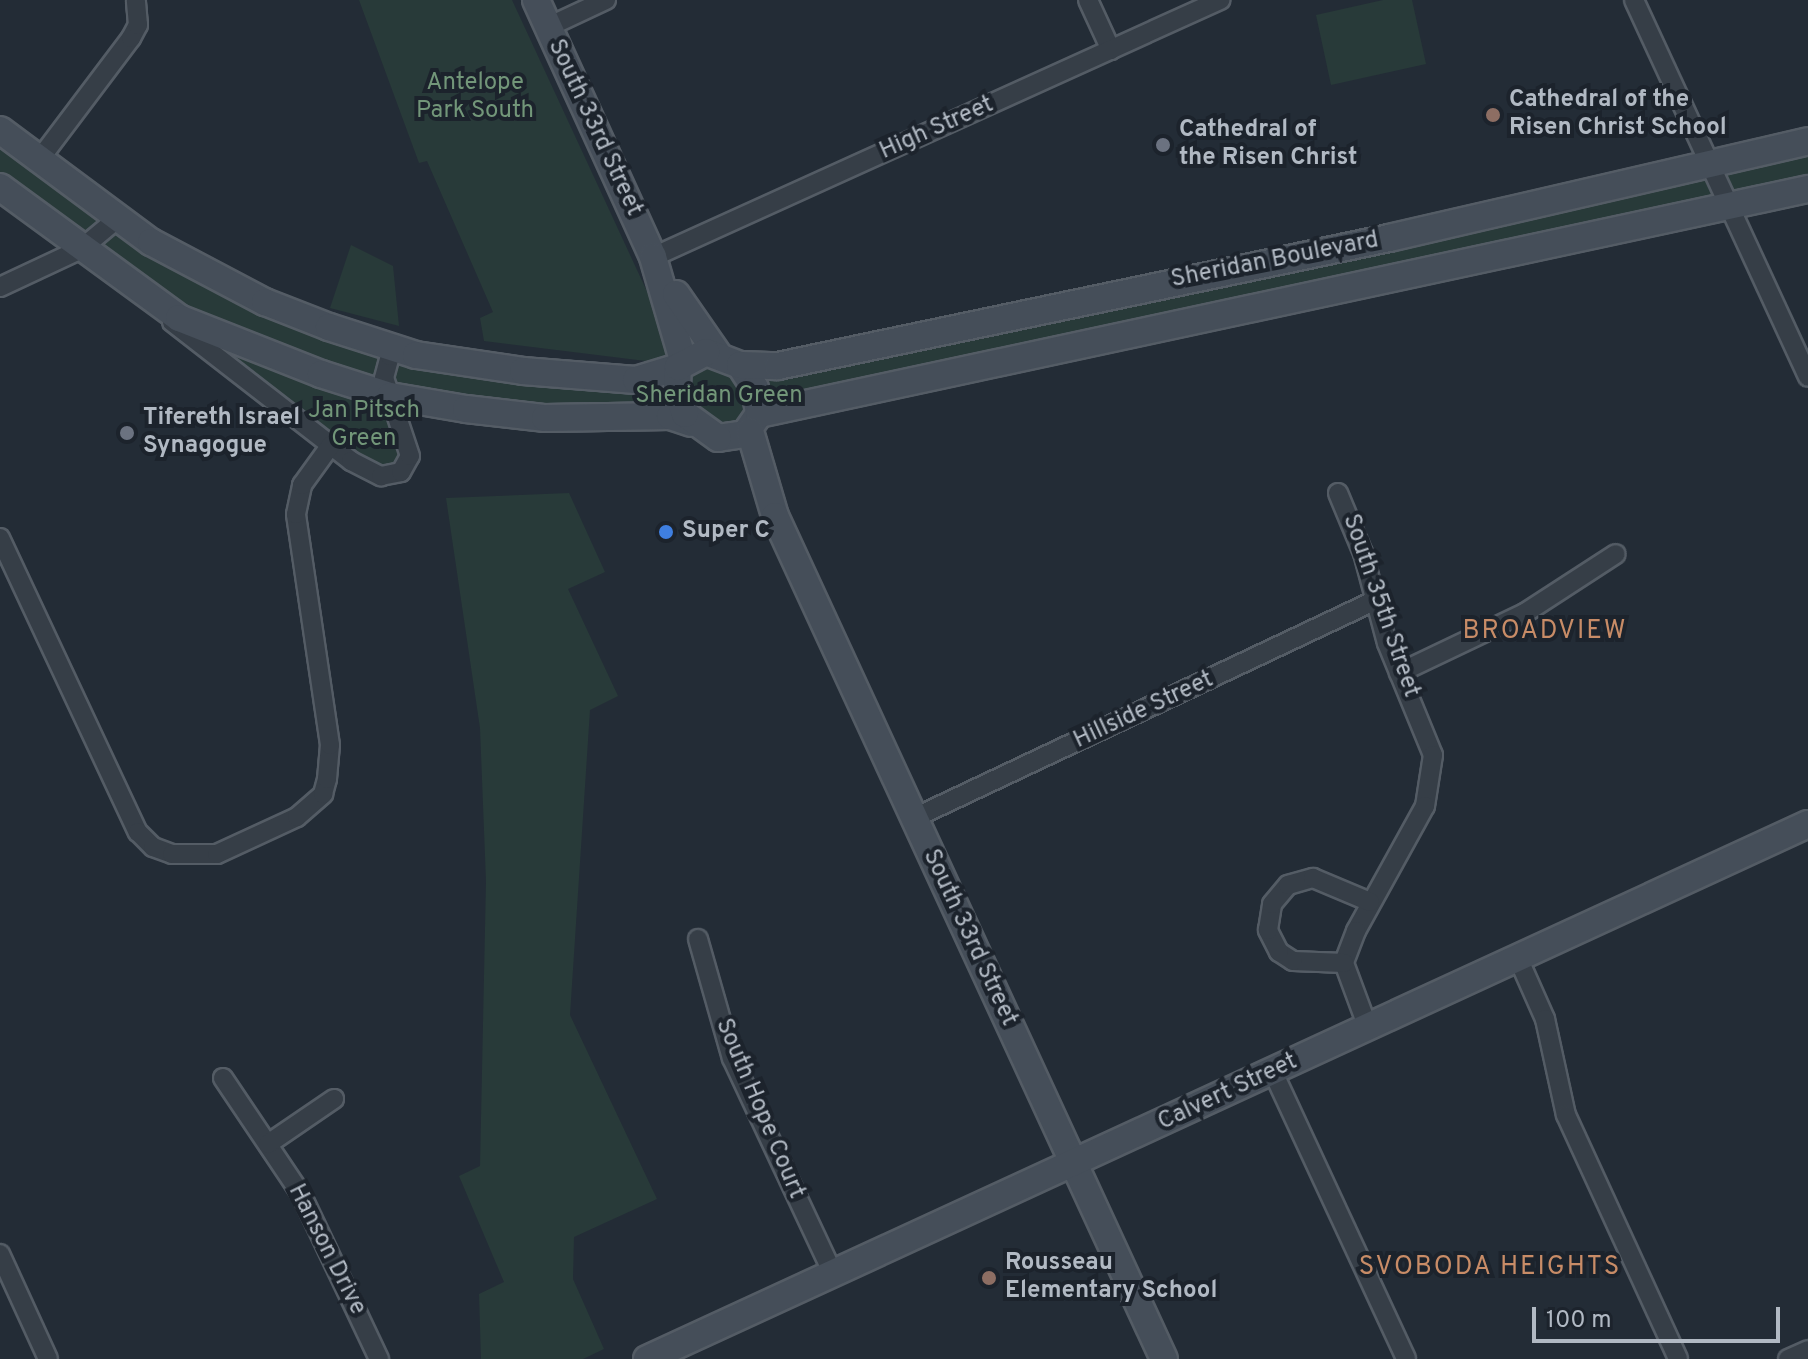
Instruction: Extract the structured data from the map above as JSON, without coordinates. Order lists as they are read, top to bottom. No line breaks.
{"streets":{"main road":["South 33rd Street","Sheridan Boulevard","Calvert Street"],"street":["High Street","South 35th Street","Hillside Street","South Hope Court","Hanson Drive"]},"crossings":[["South 33rd Street","High Street"],["South 33rd Street","Sheridan Boulevard"],["South 33rd Street","Hillside Street"],["South 33rd Street","Calvert Street"],["South 35th Street","Hillside Street"],["Calvert Street","South Hope Court"]],"districts":["BROADVIEW","SVOBODA HEIGHTS"],"parks":["Antelope Park South","Sheridan Green","Jan Pitsch Green"],"places":["Cathedral of the Risen Christ School","Cathedral of the Risen Christ","Tifereth Israel Synagogue","Super C","Rousseau Elementary School"],"scale_bar":"100 m"}
